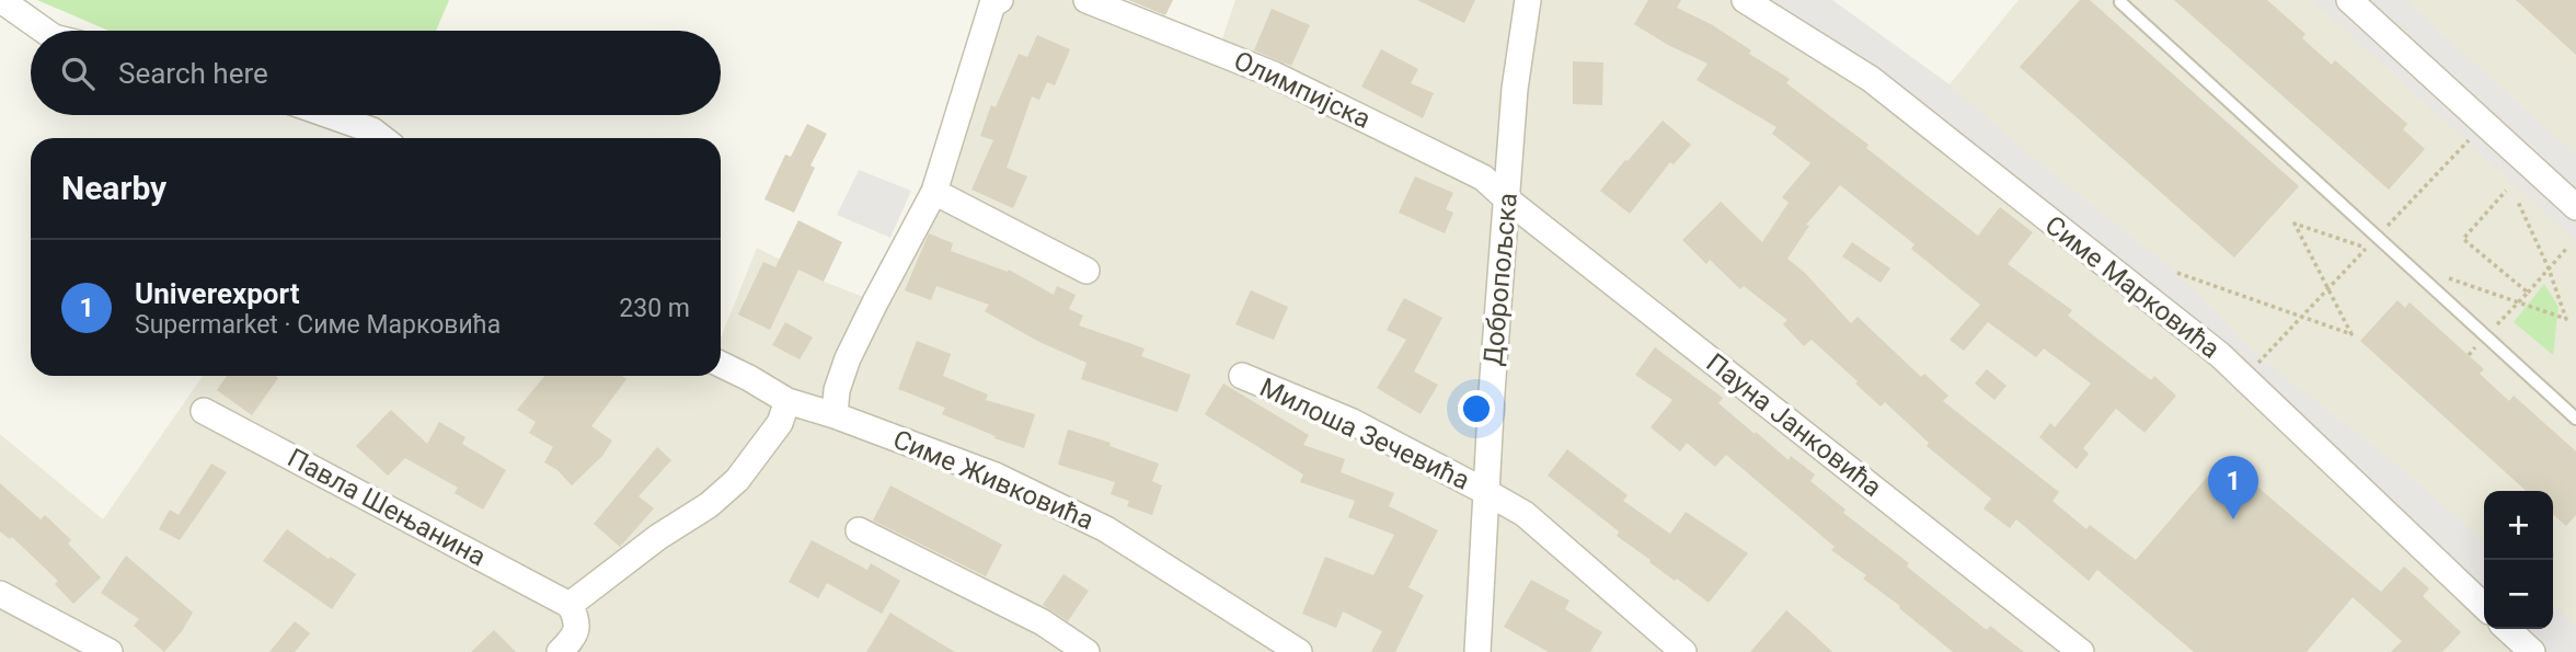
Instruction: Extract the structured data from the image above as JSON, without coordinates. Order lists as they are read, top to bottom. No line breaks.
{"streets":{"street":["Олимпијска","Добропољска","Симе Марковића","Пауна Јанковића","Милоша Зечевића","Симе Живковића","Павла Шењанина"]},"crossings":[["Олимпијска","Добропољска"],["Олимпијска","Пауна Јанковића"],["Добропољска","Пауна Јанковића"],["Добропољска","Милоша Зечевића"]],"page":{"search":"Search here","heading":"Nearby","list":[{"mark":"1","name":"Univerexport","note":"Supermarket · Симе Марковића","value":"230 m"}],"pins":"1","map_buttons":["+","−"]}}
